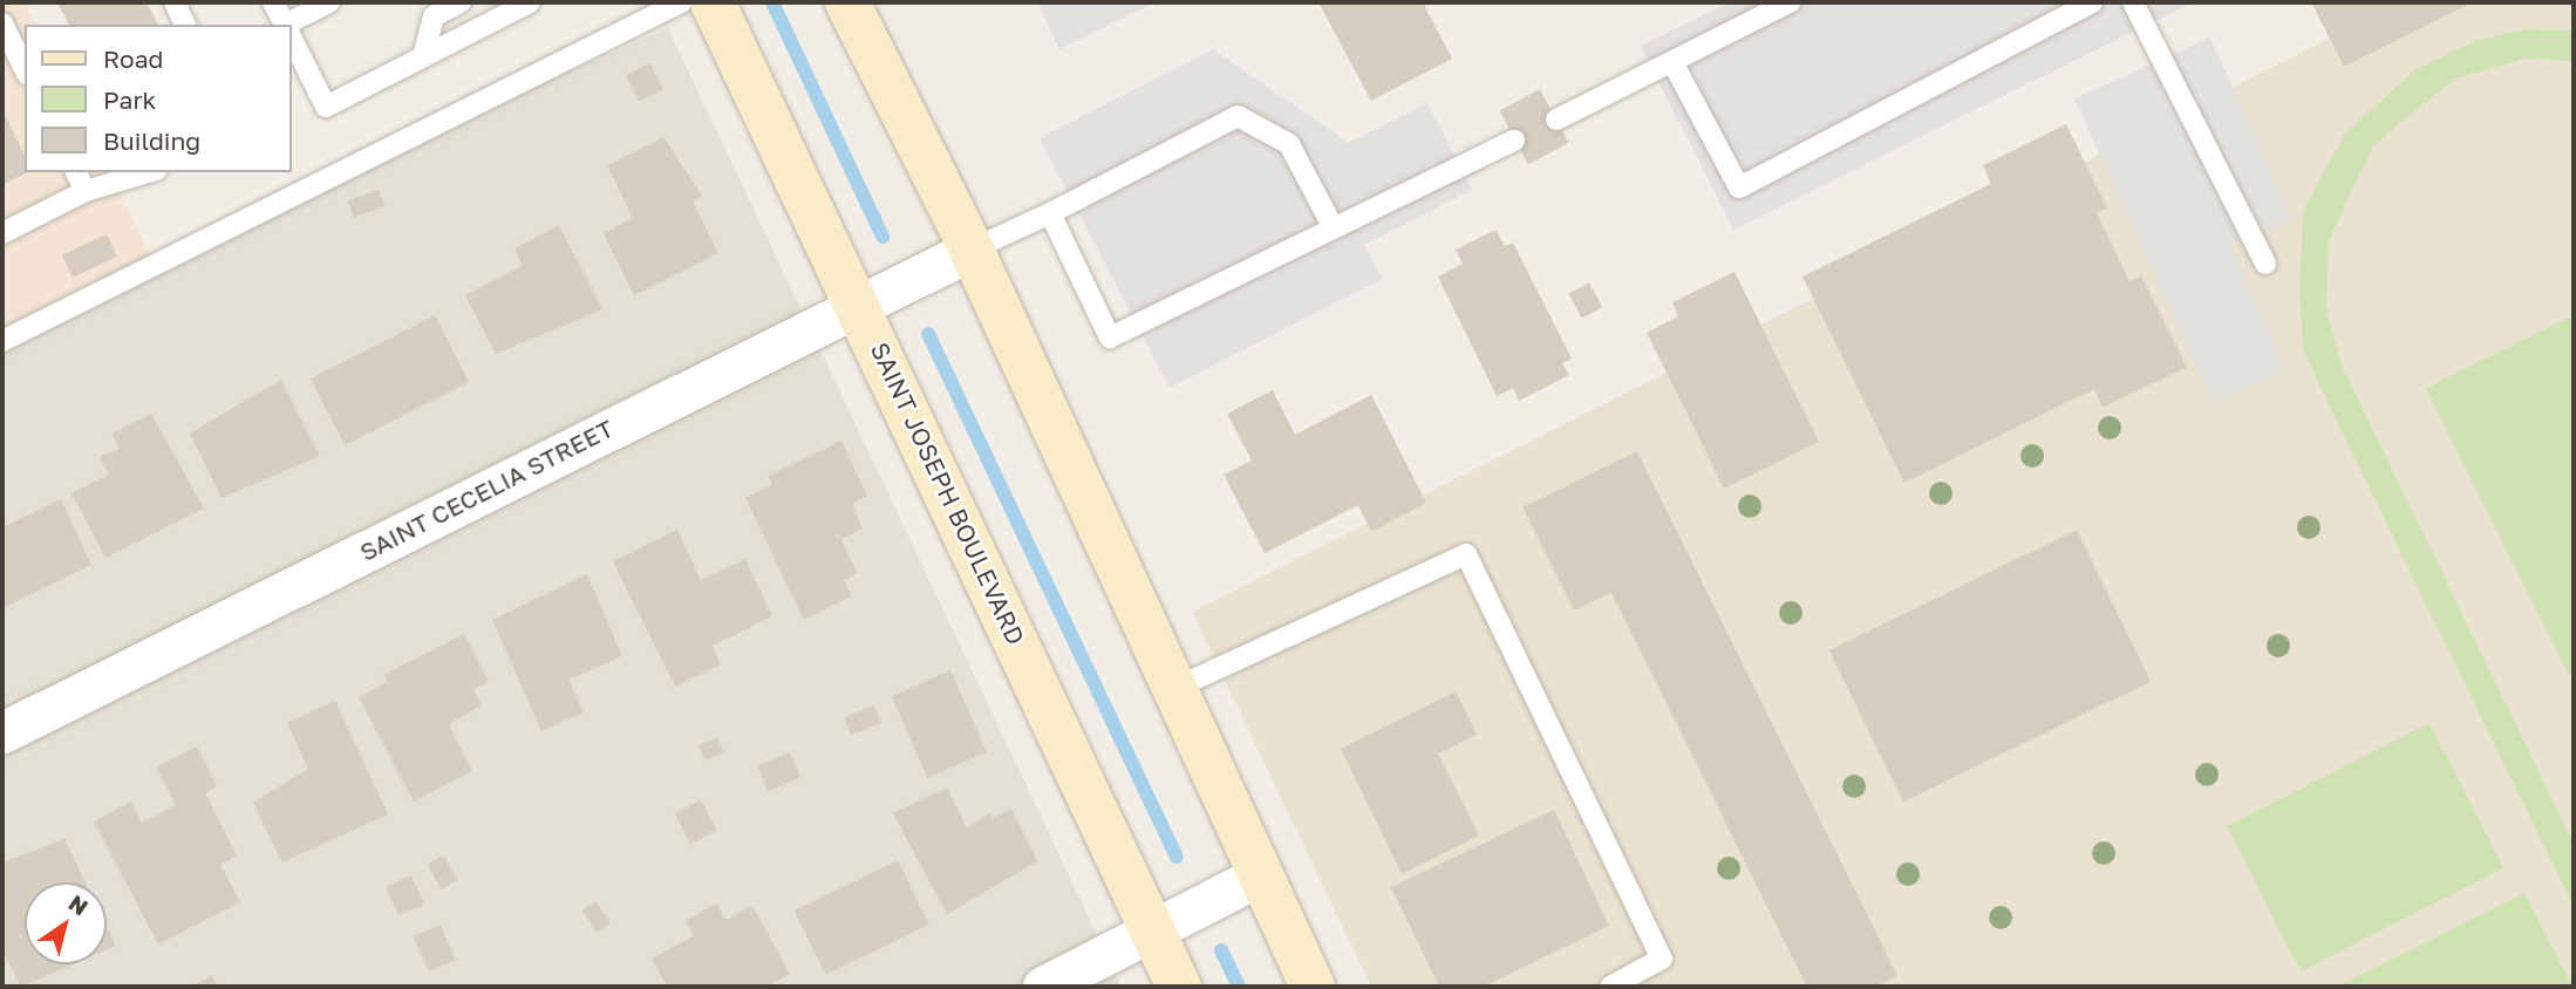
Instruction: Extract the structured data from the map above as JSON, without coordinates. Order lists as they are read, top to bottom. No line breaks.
{"streets":{"street":["SAINT CECELIA STREET","SAINT JOSEPH BOULEVARD"]},"crossings":[["SAINT CECELIA STREET","SAINT JOSEPH BOULEVARD"]],"legend":["Road","Park","Building"],"north":"top right"}
